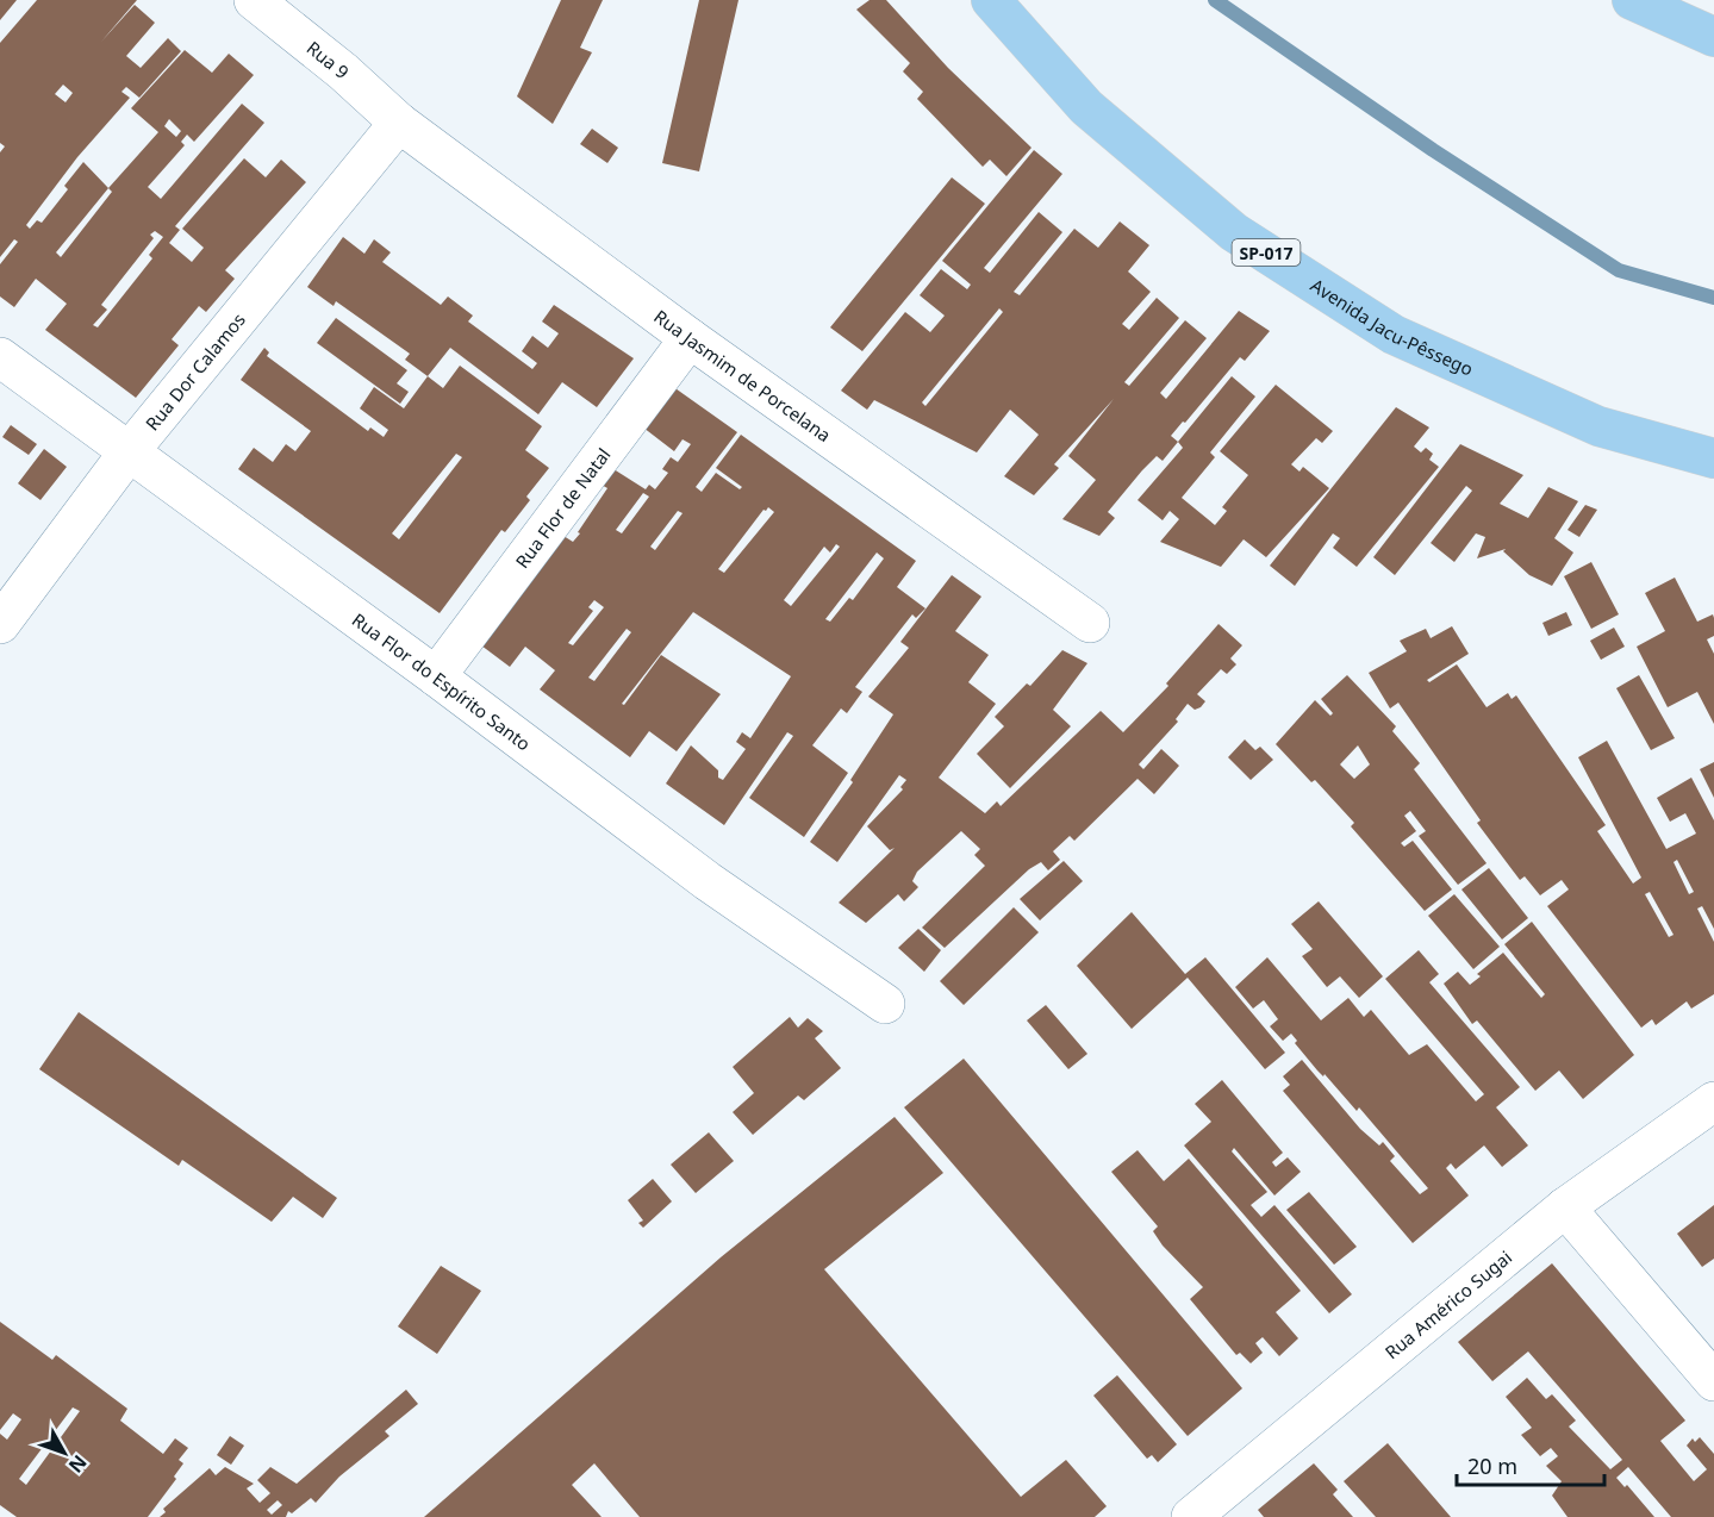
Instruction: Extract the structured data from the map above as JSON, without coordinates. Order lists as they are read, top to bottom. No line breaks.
{"streets":{"highway":["SP-017","Avenida Jacu-Pêssego"],"street":["Rua 9","Rua Dor Calamos","Rua Jasmim de Porcelana","Rua Flor de Natal","Rua Flor do Espírito Santo","Rua Américo Sugai"]},"crossings":[["Rua 9","Rua Dor Calamos"],["Rua 9","Rua Jasmim de Porcelana"],["Rua Dor Calamos","Rua Jasmim de Porcelana"],["Rua Dor Calamos","Rua Flor do Espírito Santo"],["Rua Jasmim de Porcelana","Rua Flor de Natal"],["Rua Flor de Natal","Rua Flor do Espírito Santo"]],"scale_bar":"20 m","north":"bottom right"}
